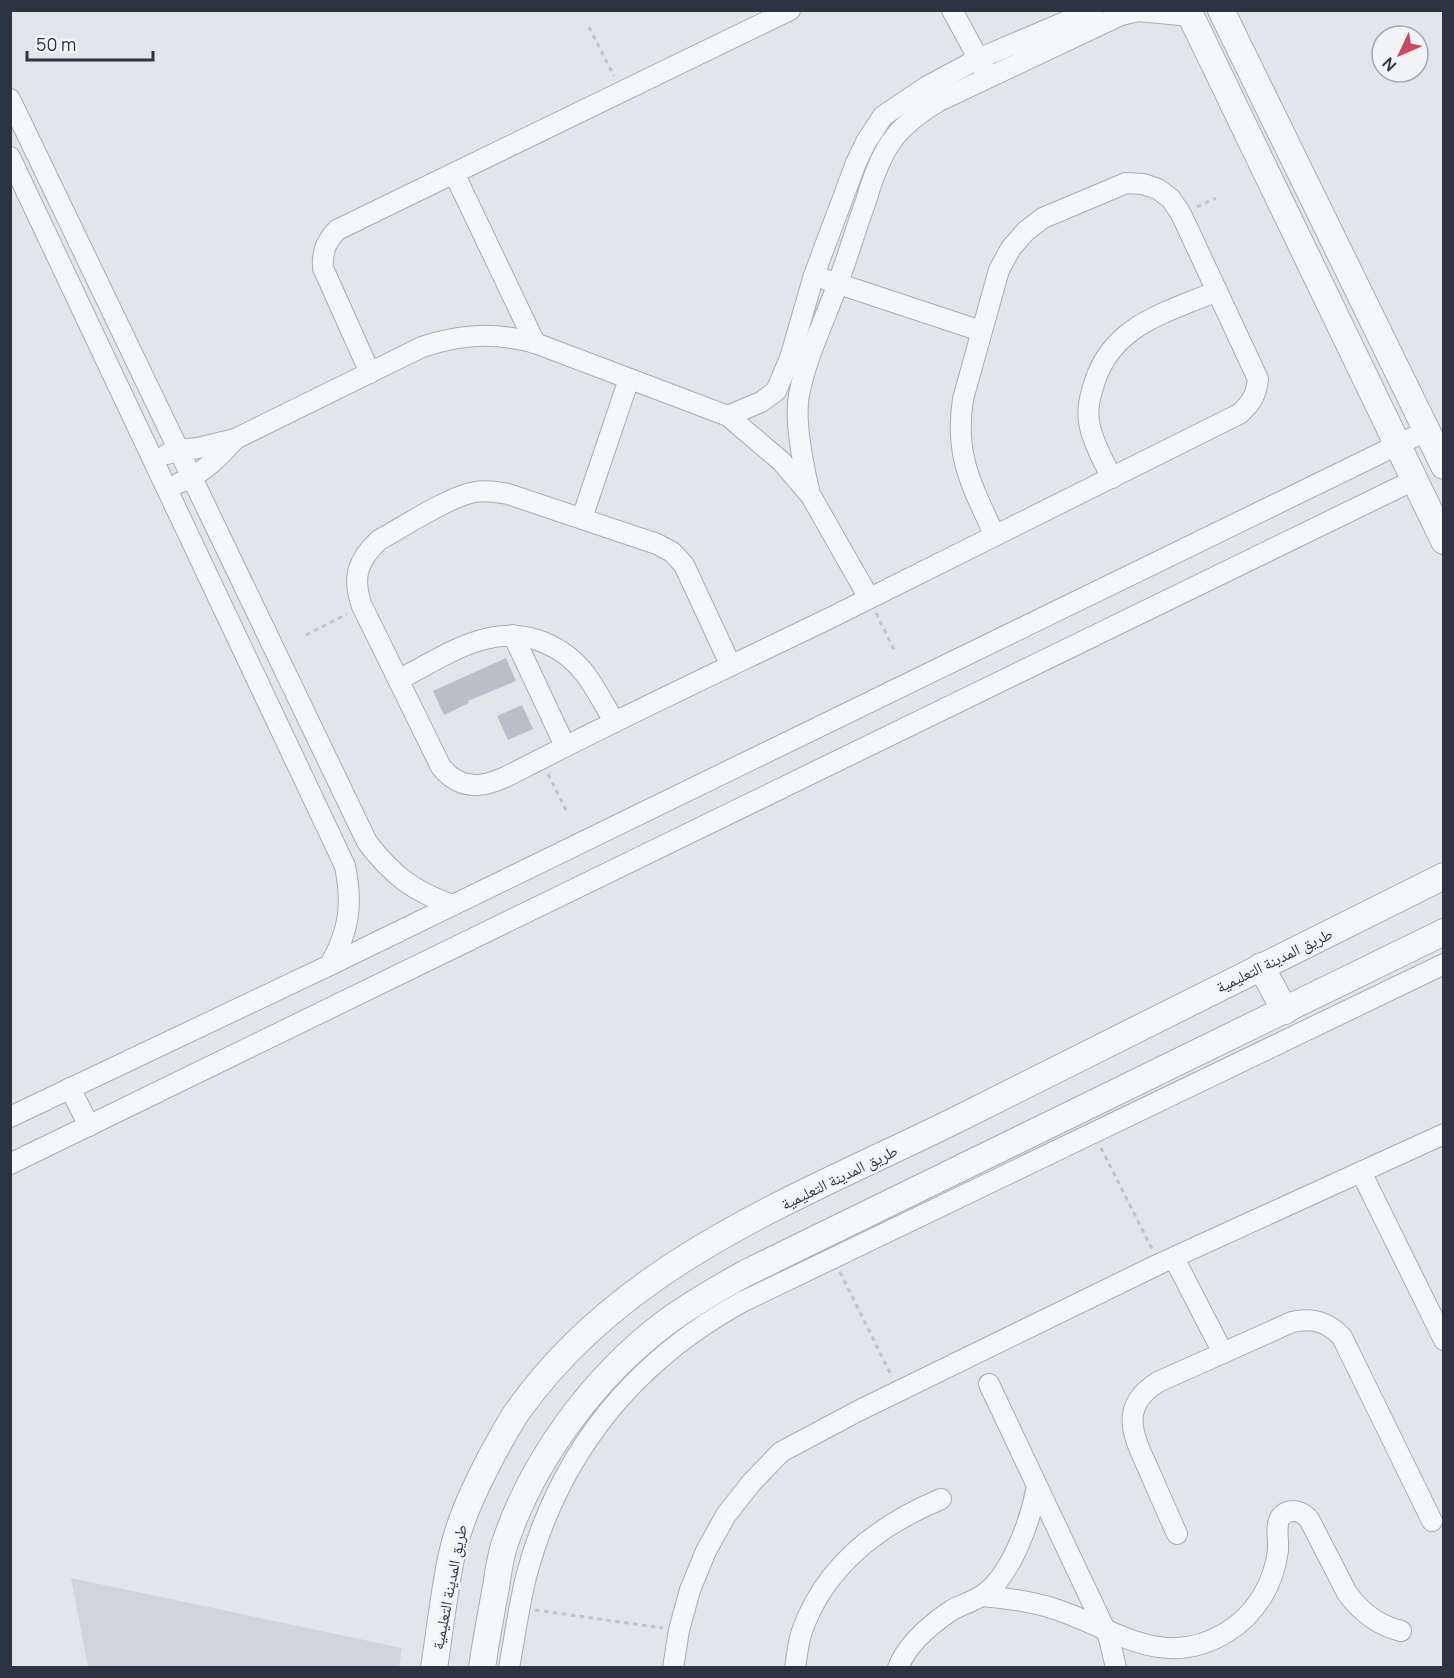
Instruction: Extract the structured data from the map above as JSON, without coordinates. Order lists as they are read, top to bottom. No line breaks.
{"streets":{"street":["طريق المدينة التعليمية"]},"scale_bar":"50 m","north":"bottom left"}
